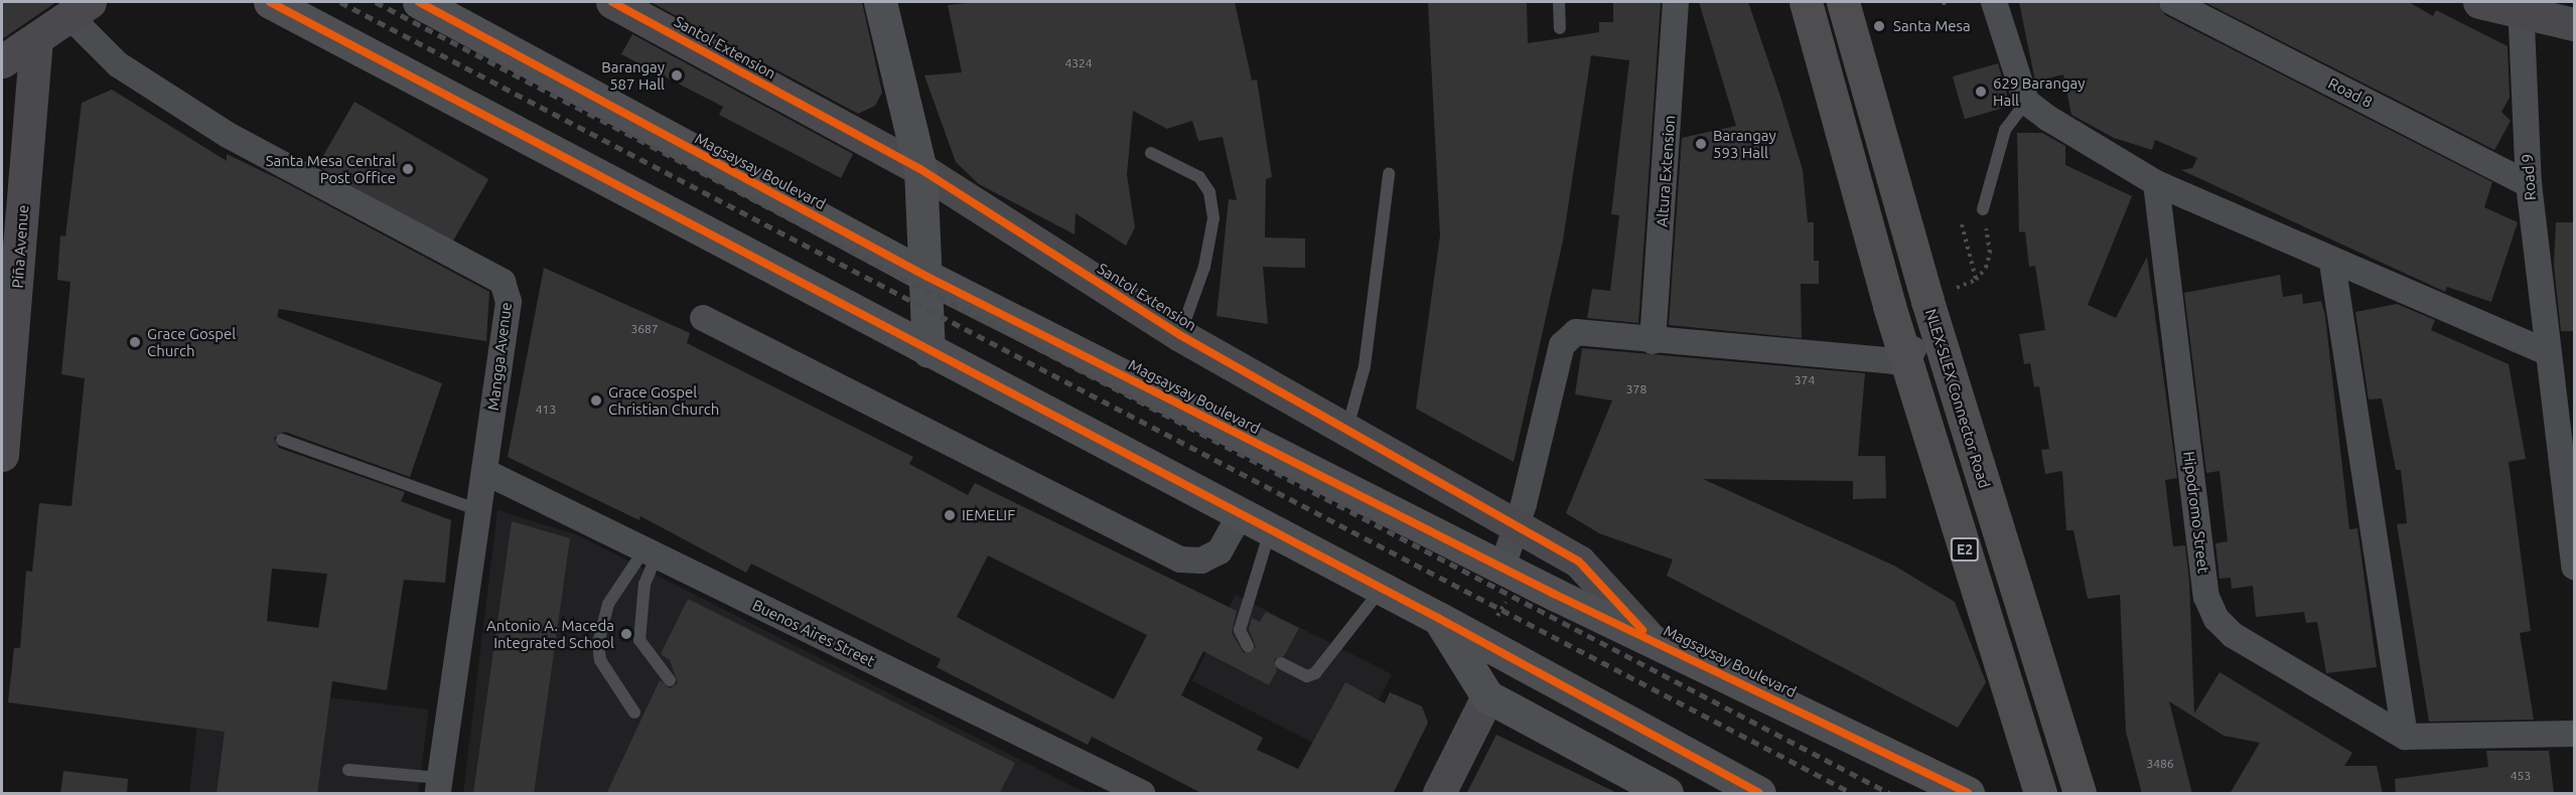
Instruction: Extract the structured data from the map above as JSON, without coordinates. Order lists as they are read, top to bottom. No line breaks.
{"streets":{"highway":["NLEX-SLEX Connector Road","E2"],"main road":["Magsaysay Boulevard"],"street":["Santol Extension","Road 8","Altura Extension","Road 9","Piña Avenue","Mangga Avenue","Hipodromo Street","Buenos Aires Street"]},"crossings":[["Santol Extension","Magsaysay Boulevard"],["Road 8","Road 9"],["Mangga Avenue","Buenos Aires Street"]],"places":["Santa Mesa","Barangay 587 Hall","629 Barangay Hall","Barangay 593 Hall","Santa Mesa Central Post Office","Grace Gospel Church","Grace Gospel Christian Church","IEMELIF","Antonio A. Maceda Integrated School"],"house_numbers":["4324","3687","374","378","413","3486","453"]}
